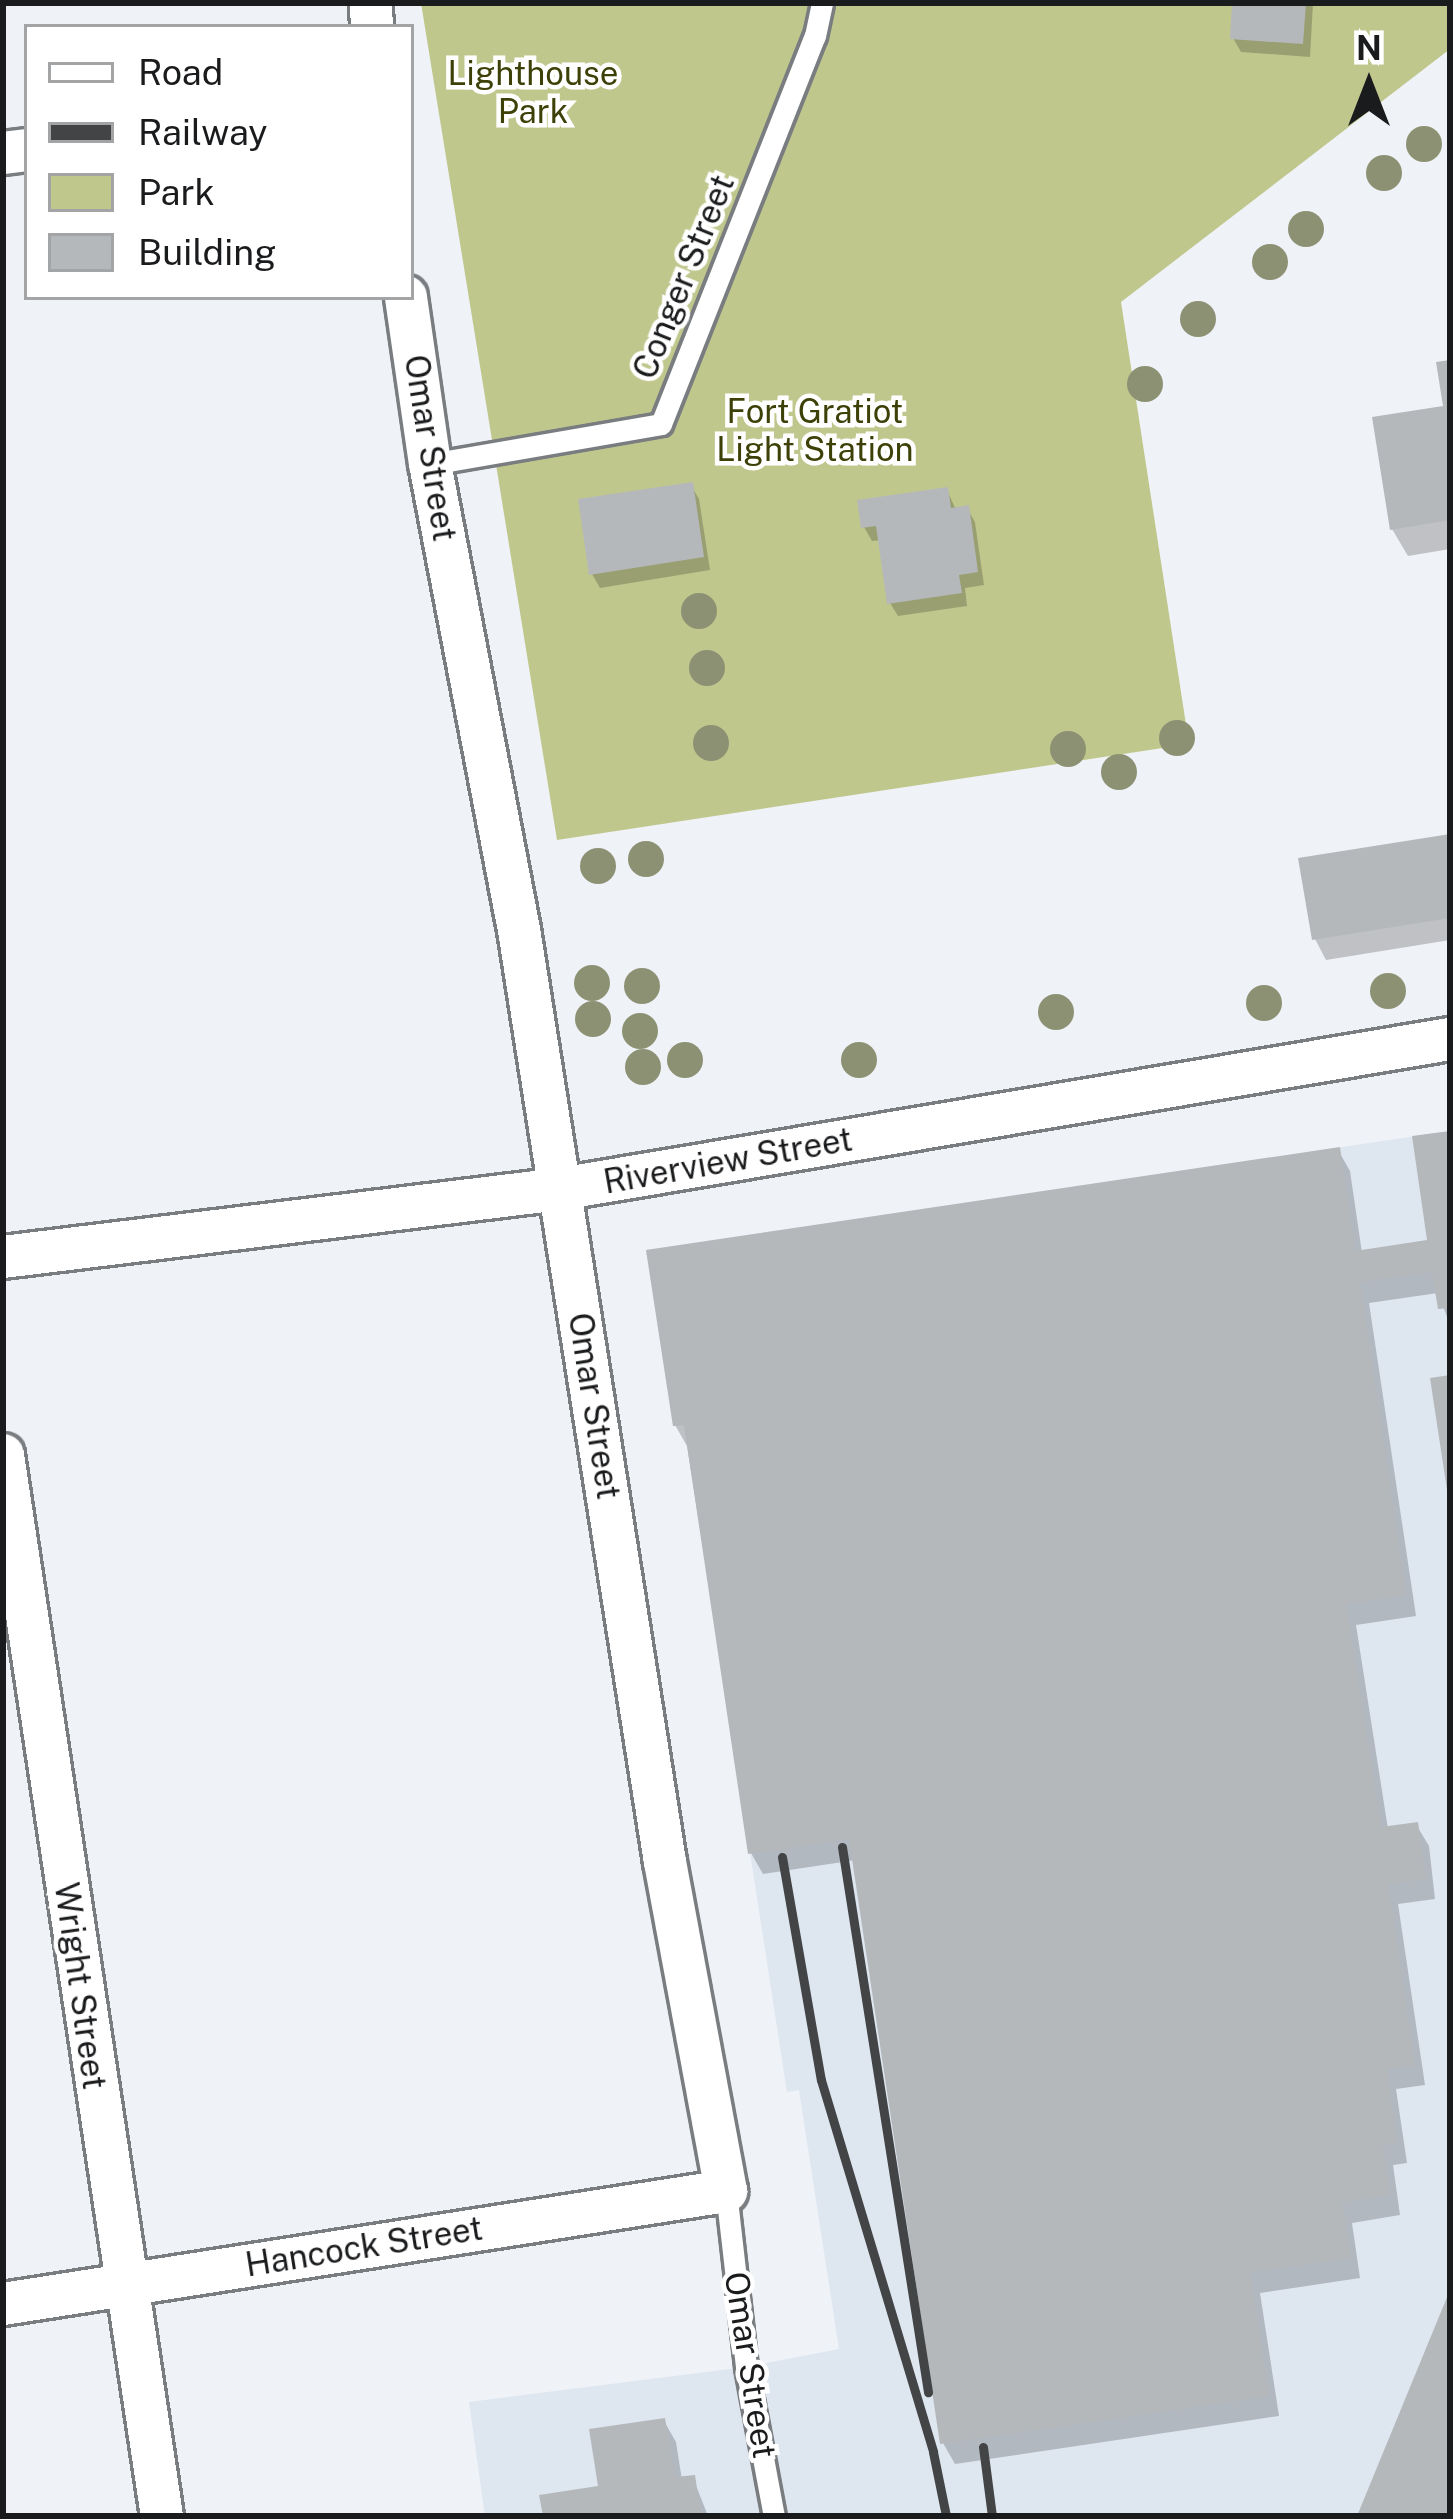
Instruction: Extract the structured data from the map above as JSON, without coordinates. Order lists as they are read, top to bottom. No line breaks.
{"streets":{"street":["Omar Street","Riverview Street","Wright Street","Hancock Street"],"lane":["Conger Street"]},"crossings":[["Conger Street","Omar Street"],["Omar Street","Riverview Street"],["Omar Street","Hancock Street"],["Wright Street","Hancock Street"]],"parks":["Lighthouse Park","Fort Gratiot Light Station"],"legend":["Road","Railway","Park","Building"],"north":"top"}
